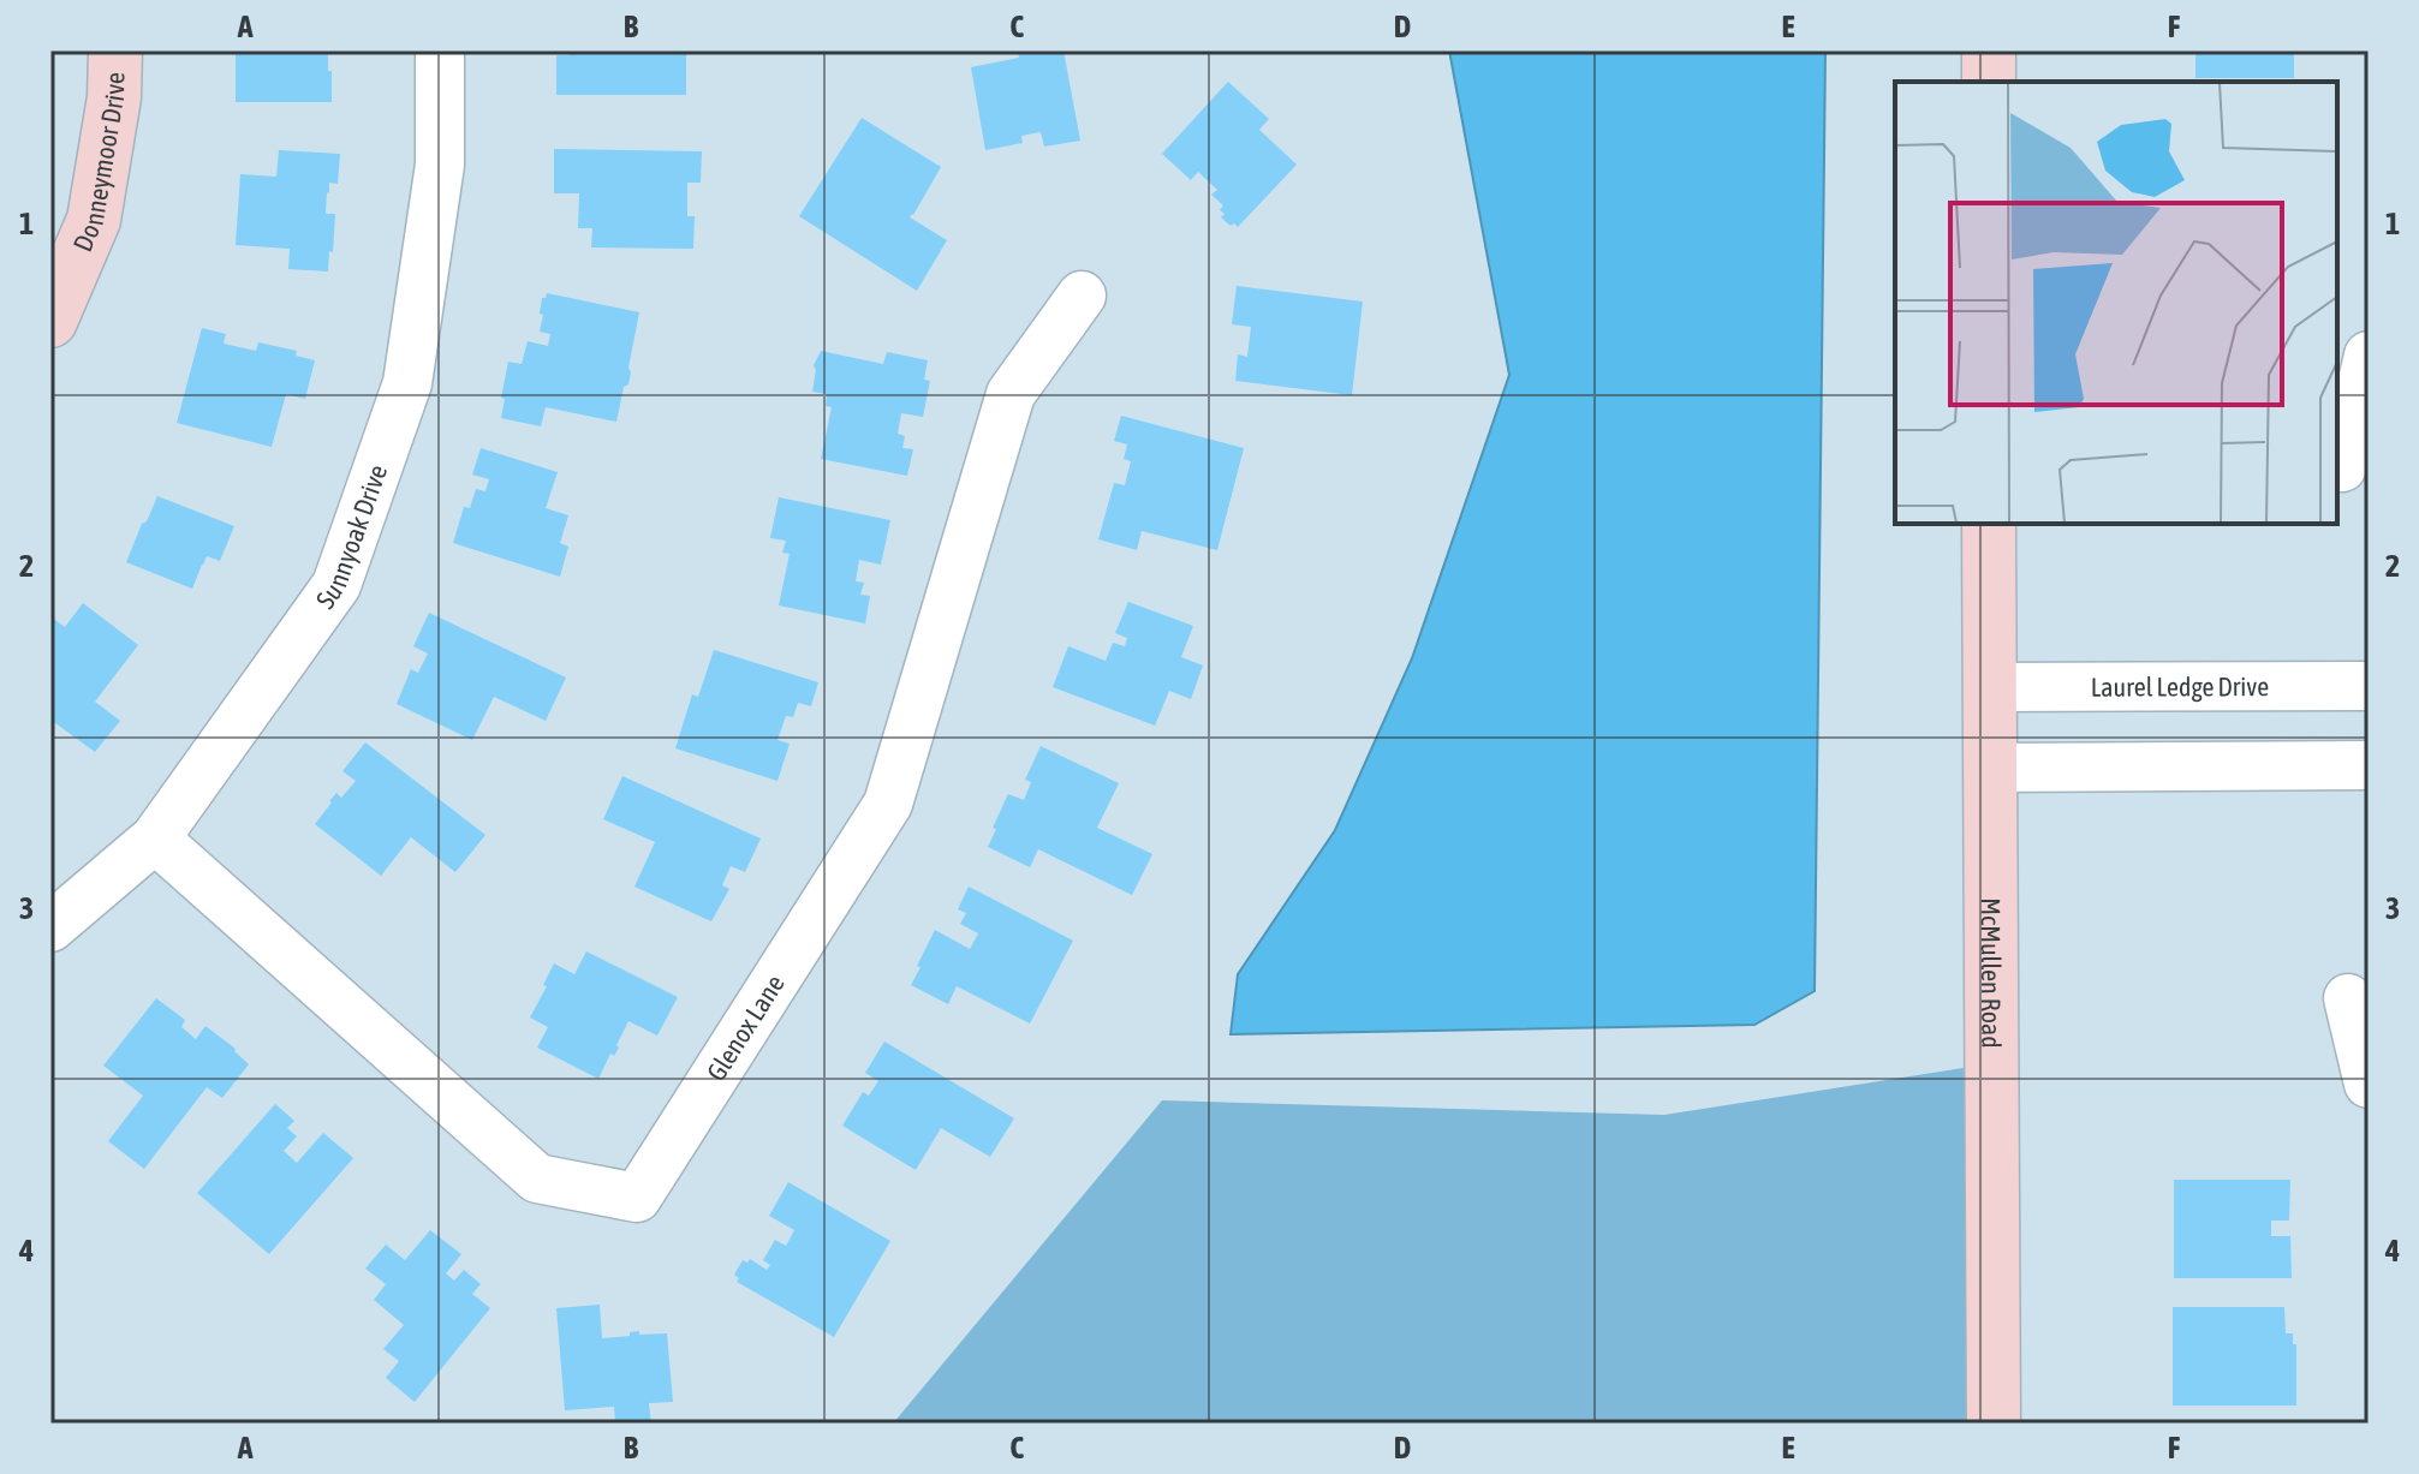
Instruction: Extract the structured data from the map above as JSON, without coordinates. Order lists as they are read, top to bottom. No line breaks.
{"streets":{"street":["Donneymoor Drive","Sunnyoak Drive","Laurel Ledge Drive","McMullen Road","Glenox Lane"]},"crossings":[["Sunnyoak Drive","Glenox Lane"],["Laurel Ledge Drive","McMullen Road"]],"grid":{"columns":["A","B","C","D","E","F"],"rows":["1","2","3","4"]}}
